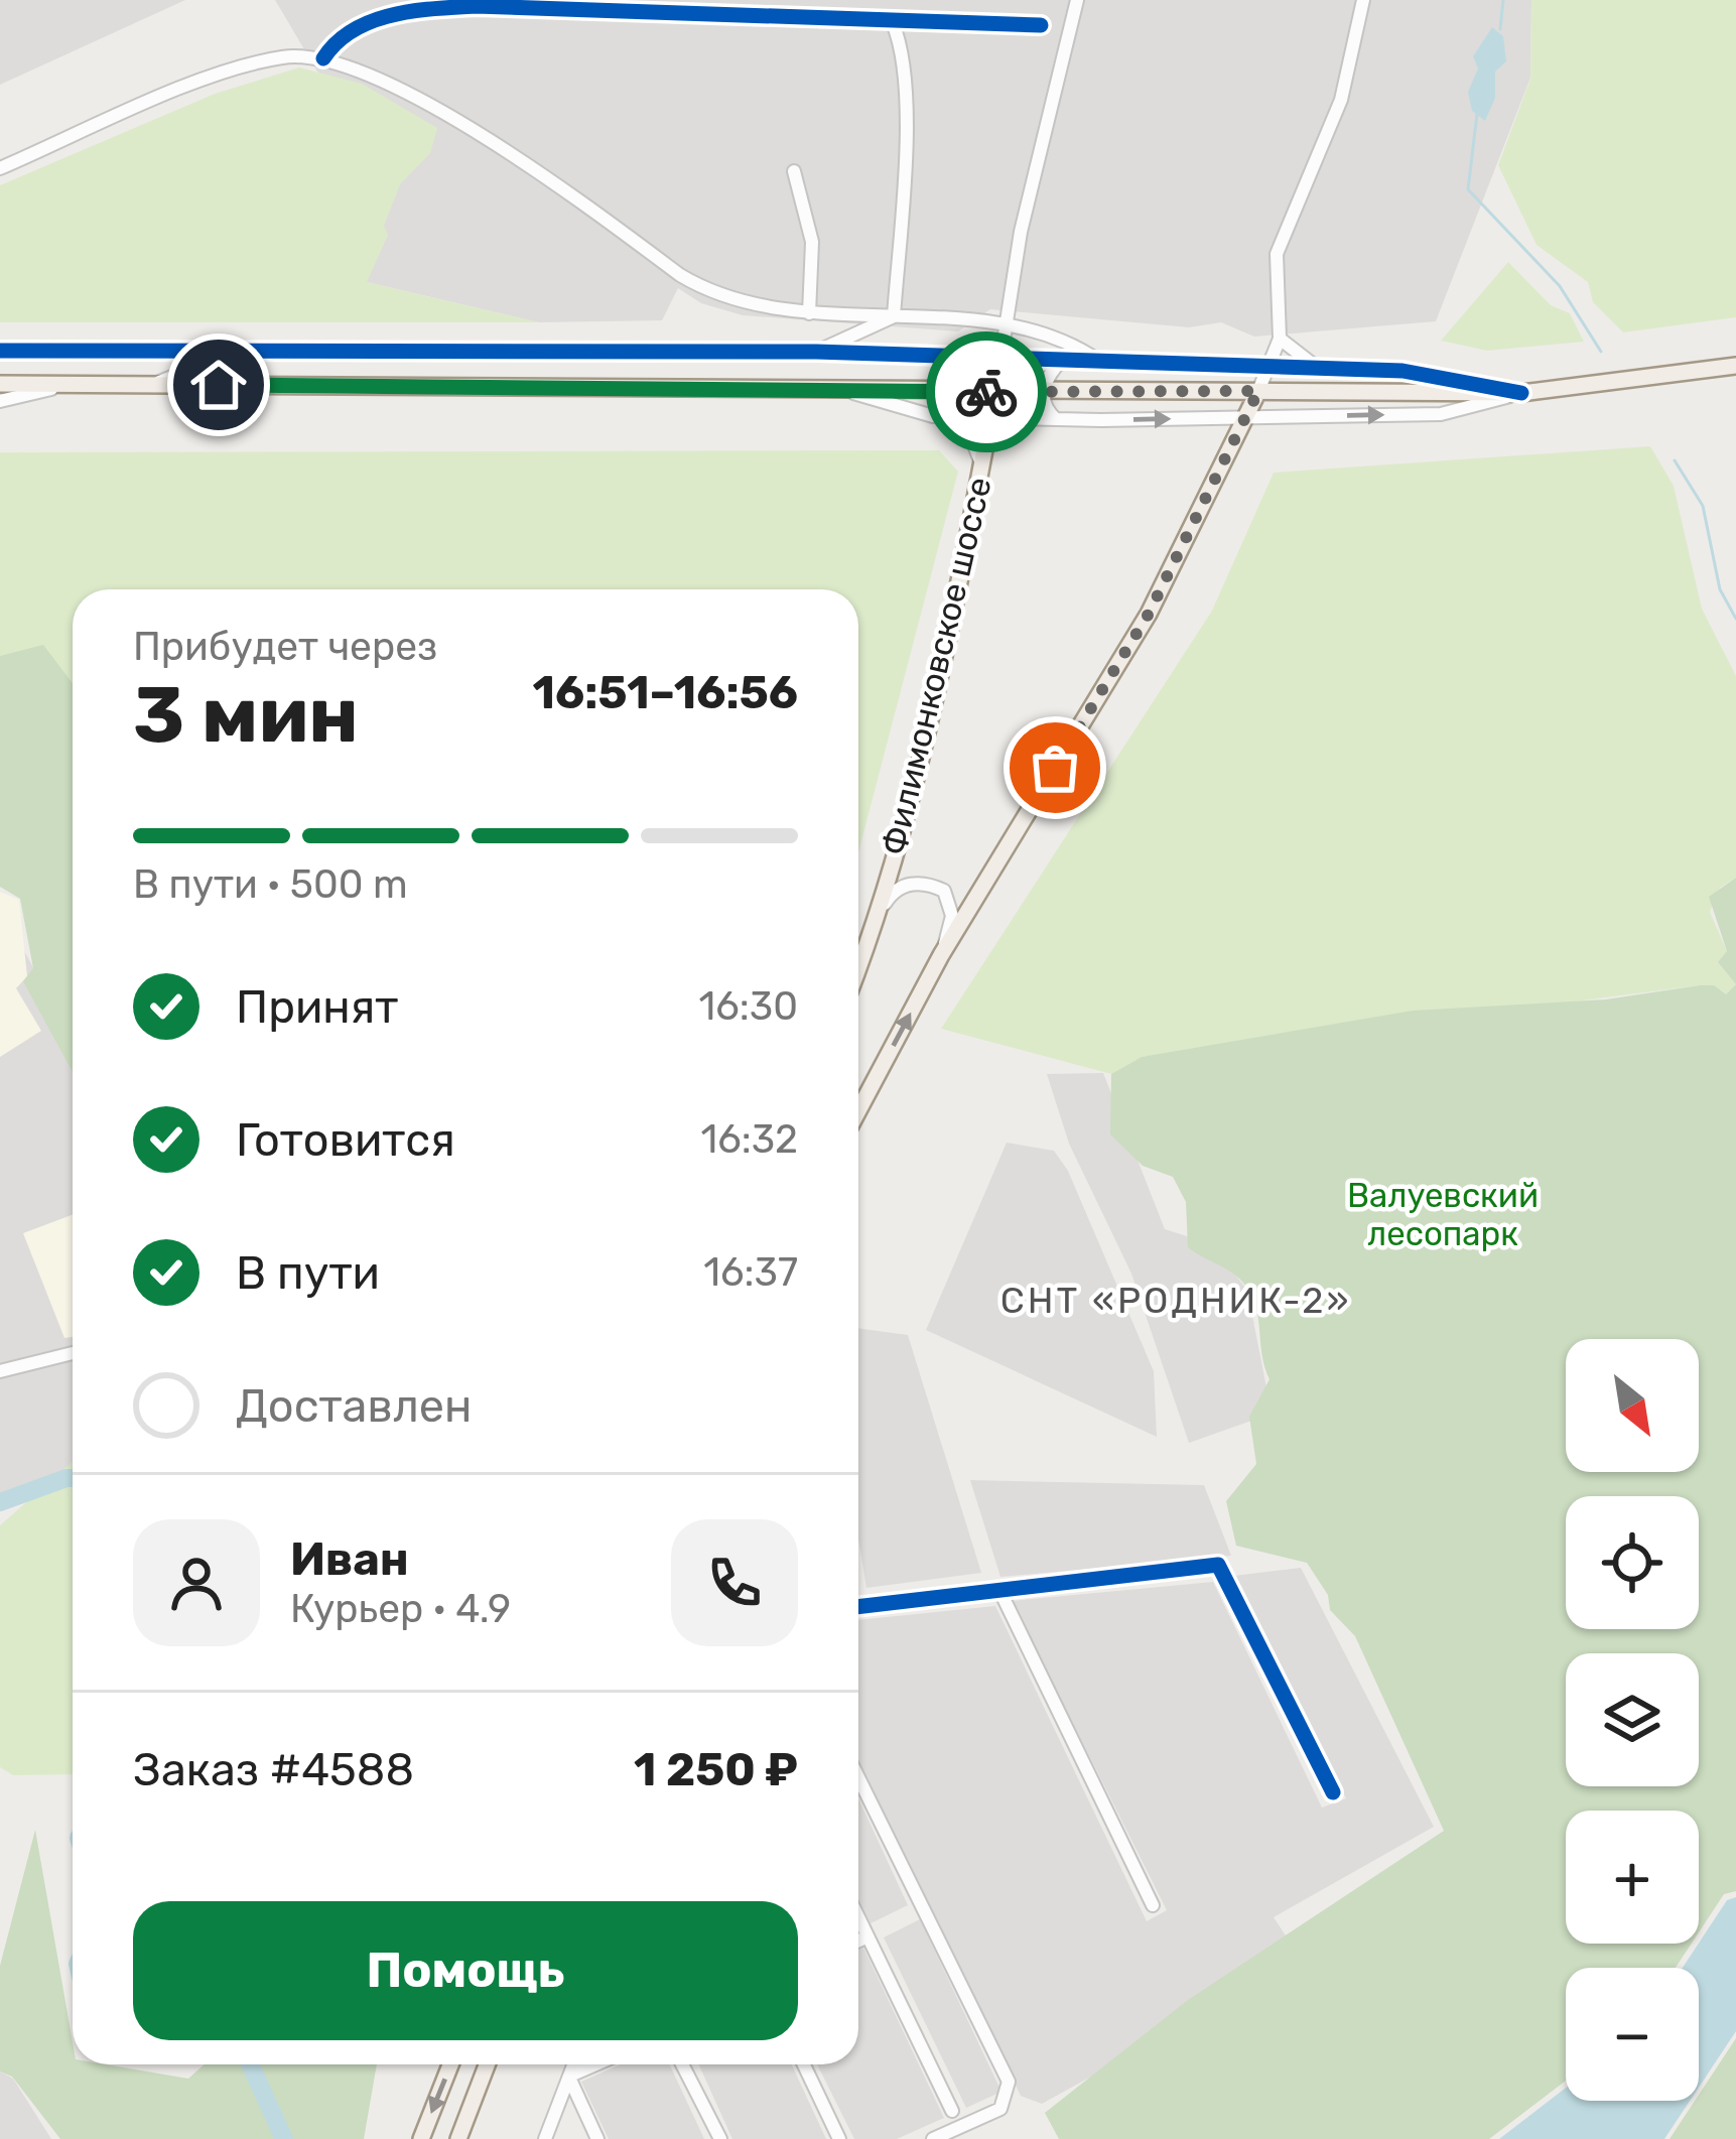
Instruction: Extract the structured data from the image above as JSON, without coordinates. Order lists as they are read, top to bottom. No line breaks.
{"streets":{"main road":["Филимонковское шоссе"]},"districts":["СНТ «РОДНИК-2»"],"parks":["Валуевский лесопарк"],"north":"bottom right","page":{"heading":["3 мин","Прибудет через","16:51–16:56"],"panel":["Иван","Курьер · 4.9","Заказ #4588","1 250 ₽"],"bar":"В пути · 500 m","list":[["Принят","16:30"],["Готовится","16:32"],["В пути","16:37"],"Доставлен"],"map_buttons":["+","−"],"buttons":"Помощь"}}
